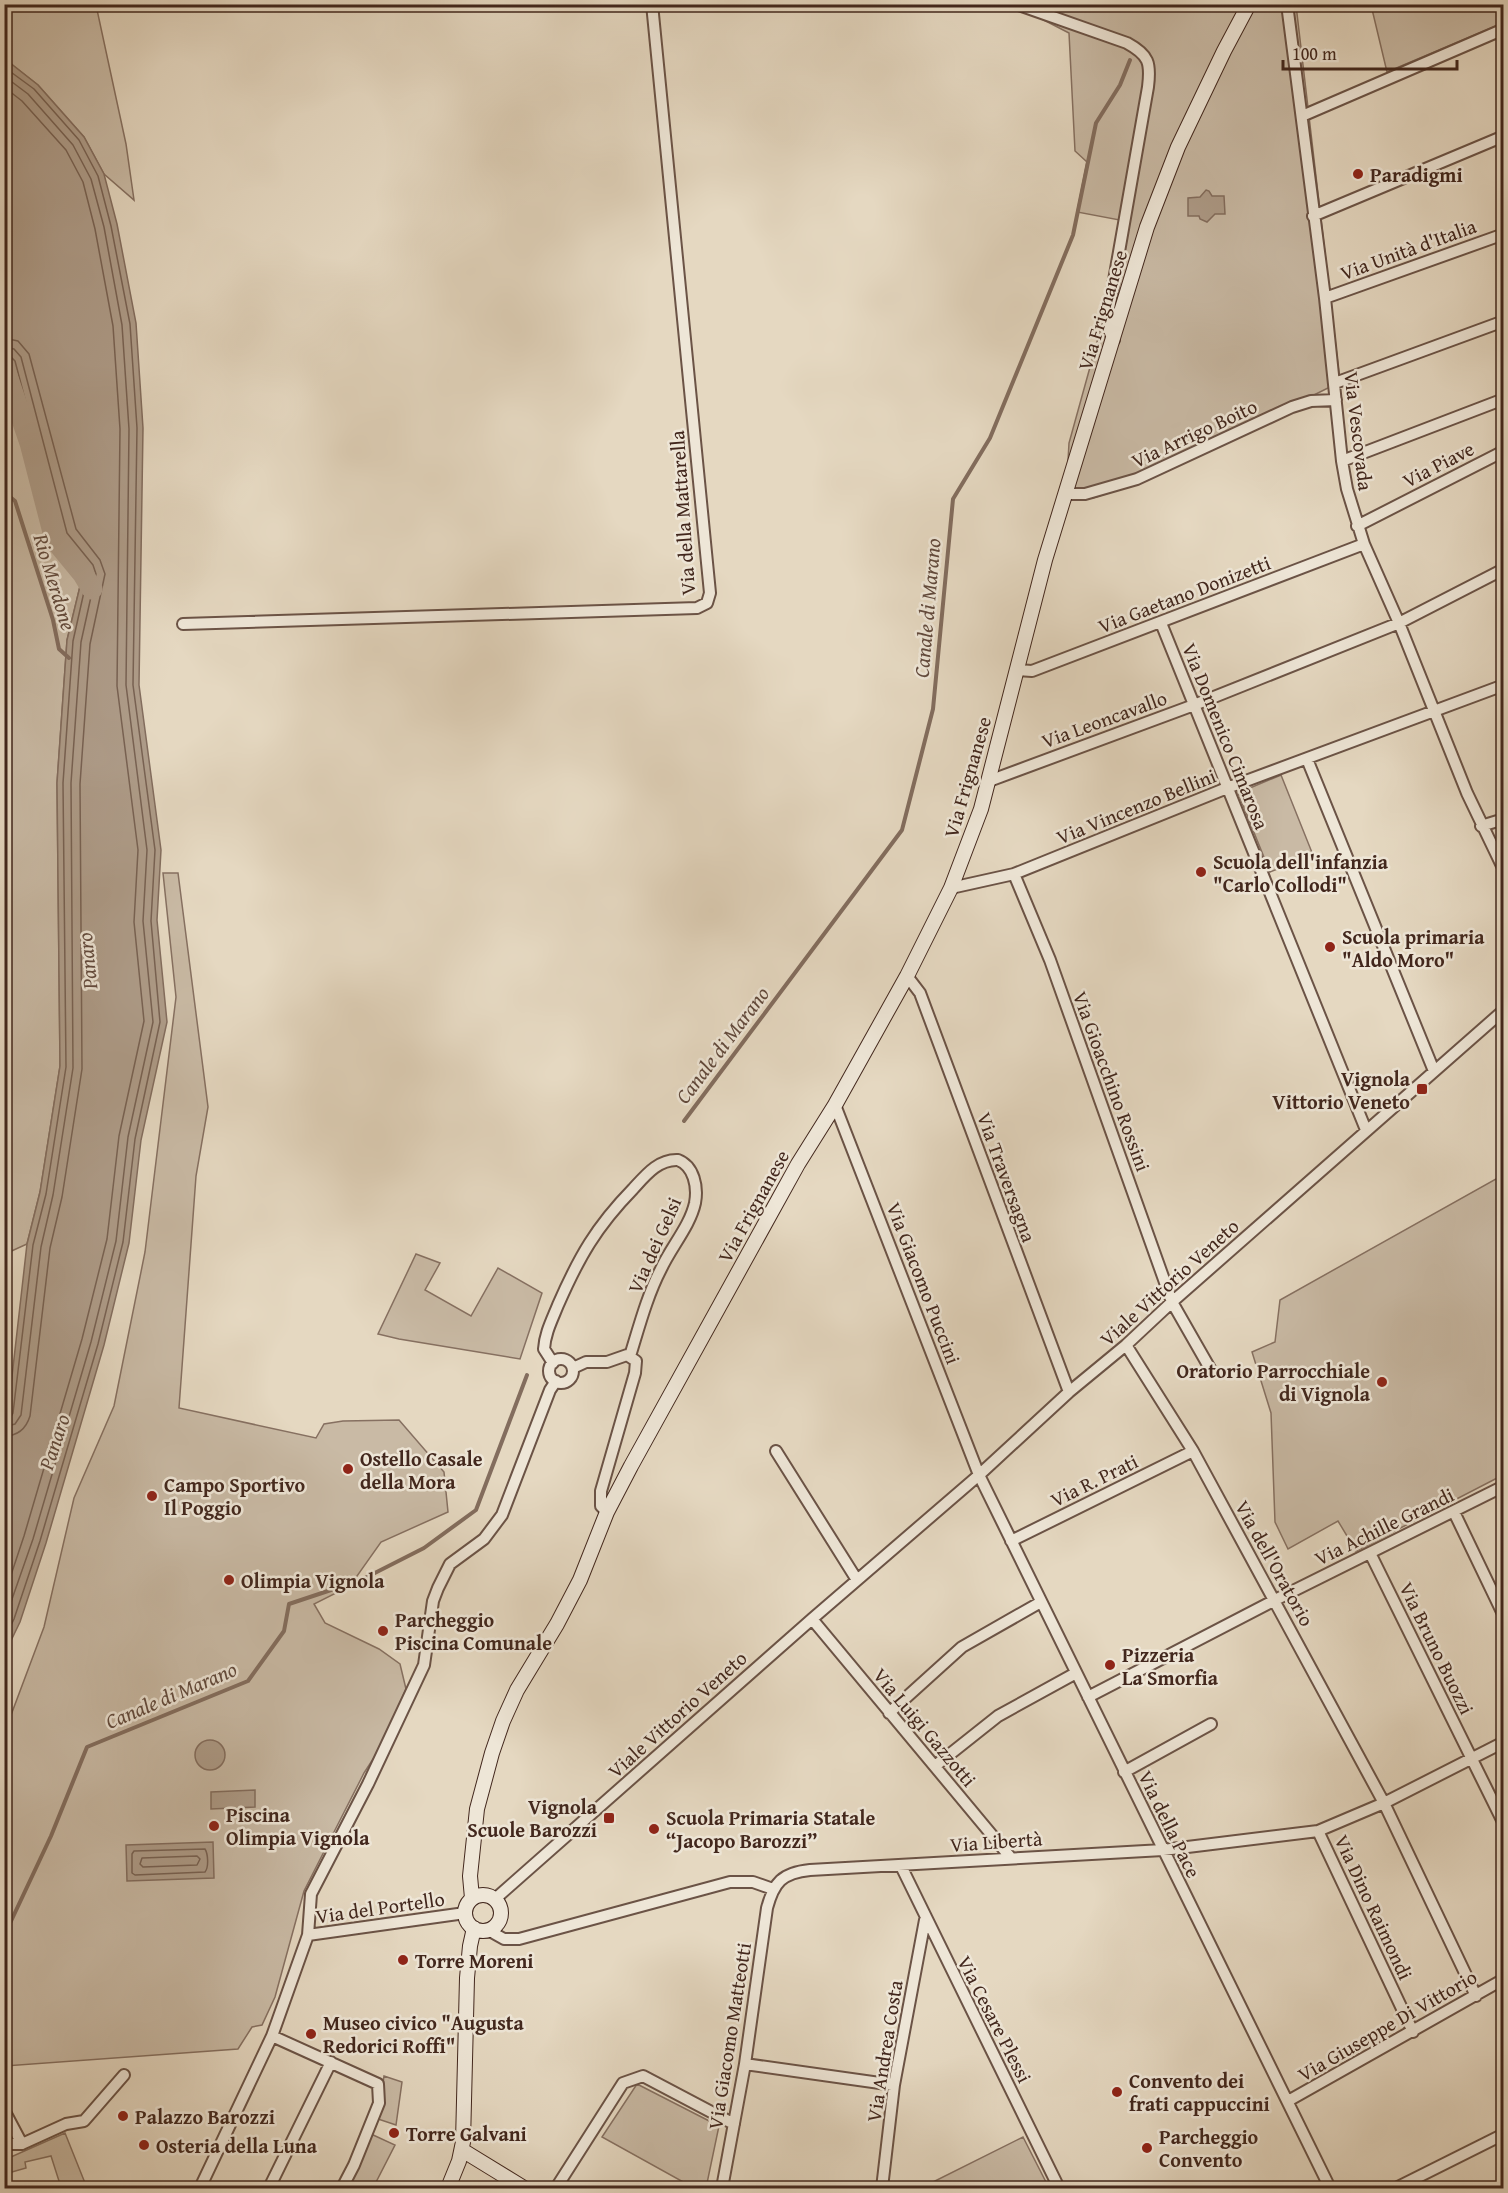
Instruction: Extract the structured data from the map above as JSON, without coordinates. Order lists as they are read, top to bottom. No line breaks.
{"streets":{"main road":["Via Frignanese"],"street":["Via Unità d'Italia","Via Vescovada","Via Arrigo Boito","Via Piave","Via della Mattarella","Via Gaetano Donizetti","Via Leoncavallo","Via Domenico Cimarosa","Via Vincenzo Bellini","Via Gioacchino Rossini","Via Traversagna","Via dei Gelsi","Viale Vittorio Veneto","Via Giacomo Puccini","Via R. Prati","Via Achille Grandi","Via dell'Oratorio","Via Bruno Buozzi","Via Luigi Gazzotti","Via della Pace","Via Libertà","Via del Portello","Via Dino Raimondi","Via Cesare Plessi","Via Giuseppe Di Vittorio","Via Giacomo Matteotti","Via Andrea Costa"]},"crossings":[["Via Unità d'Italia","Via Vescovada"],["Via Frignanese","Via Arrigo Boito"],["Via Frignanese","Via Gaetano Donizetti"],["Via Frignanese","Via Leoncavallo"],["Via Frignanese","Via Vincenzo Bellini"],["Via Frignanese","Via Traversagna"],["Via Frignanese","Viale Vittorio Veneto"],["Via Frignanese","Via Giacomo Puccini"],["Via Frignanese","Via del Portello"],["Via Vescovada","Via Arrigo Boito"],["Via Vescovada","Via Piave"],["Via Vescovada","Via Gaetano Donizetti"],["Via Vescovada","Via Leoncavallo"],["Via Vescovada","Via Vincenzo Bellini"],["Via Gaetano Donizetti","Via Domenico Cimarosa"],["Via Leoncavallo","Via Domenico Cimarosa"],["Via Domenico Cimarosa","Via Vincenzo Bellini"],["Via Domenico Cimarosa","Viale Vittorio Veneto"],["Via Vincenzo Bellini","Via Gioacchino Rossini"],["Via Gioacchino Rossini","Viale Vittorio Veneto"],["Via Traversagna","Viale Vittorio Veneto"],["Via dei Gelsi","Via del Portello"],["Viale Vittorio Veneto","Via Giacomo Puccini"],["Viale Vittorio Veneto","Via dell'Oratorio"],["Viale Vittorio Veneto","Via Luigi Gazzotti"],["Viale Vittorio Veneto","Via della Pace"],["Viale Vittorio Veneto","Via del Portello"],["Via Giacomo Puccini","Via della Pace"],["Via R. Prati","Via dell'Oratorio"],["Via R. Prati","Via della Pace"],["Via Achille Grandi","Via dell'Oratorio"],["Via Achille Grandi","Via Bruno Buozzi"],["Via Achille Grandi","Via della Pace"],["Via dell'Oratorio","Via Libertà"],["Via dell'Oratorio","Via Giuseppe Di Vittorio"],["Via Bruno Buozzi","Via Libertà"],["Via Luigi Gazzotti","Via Libertà"],["Via della Pace","Via Libertà"],["Via della Pace","Via Giuseppe Di Vittorio"],["Via Libertà","Via Dino Raimondi"],["Via Libertà","Via Cesare Plessi"],["Via Libertà","Via Giacomo Matteotti"],["Via Dino Raimondi","Via Giuseppe Di Vittorio"],["Via Cesare Plessi","Via Andrea Costa"]],"water":["Rio Merdone","Canale di Marano","Panaro"],"places":{"other":["Paradigmi","Scuola dell'infanzia \"Carlo Collodi\"","Scuola primaria \"Aldo Moro\"","Oratorio Parrocchiale di Vignola","Ostello Casale della Mora","Campo Sportivo Il Poggio","Olimpia Vignola","Parcheggio Piscina Comunale","Pizzeria La Smorfia","Piscina Olimpia Vignola","Scuola Primaria Statale “Jacopo Barozzi”","Torre Moreni","Museo civico \"Augusta Redorici Roffi\"","Convento dei frati cappuccini","Palazzo Barozzi","Torre Galvani","Osteria della Luna","Parcheggio Convento"],"transit":["Vignola Vittorio Veneto","Vignola Scuole Barozzi"]},"scale_bar":"100 m"}
